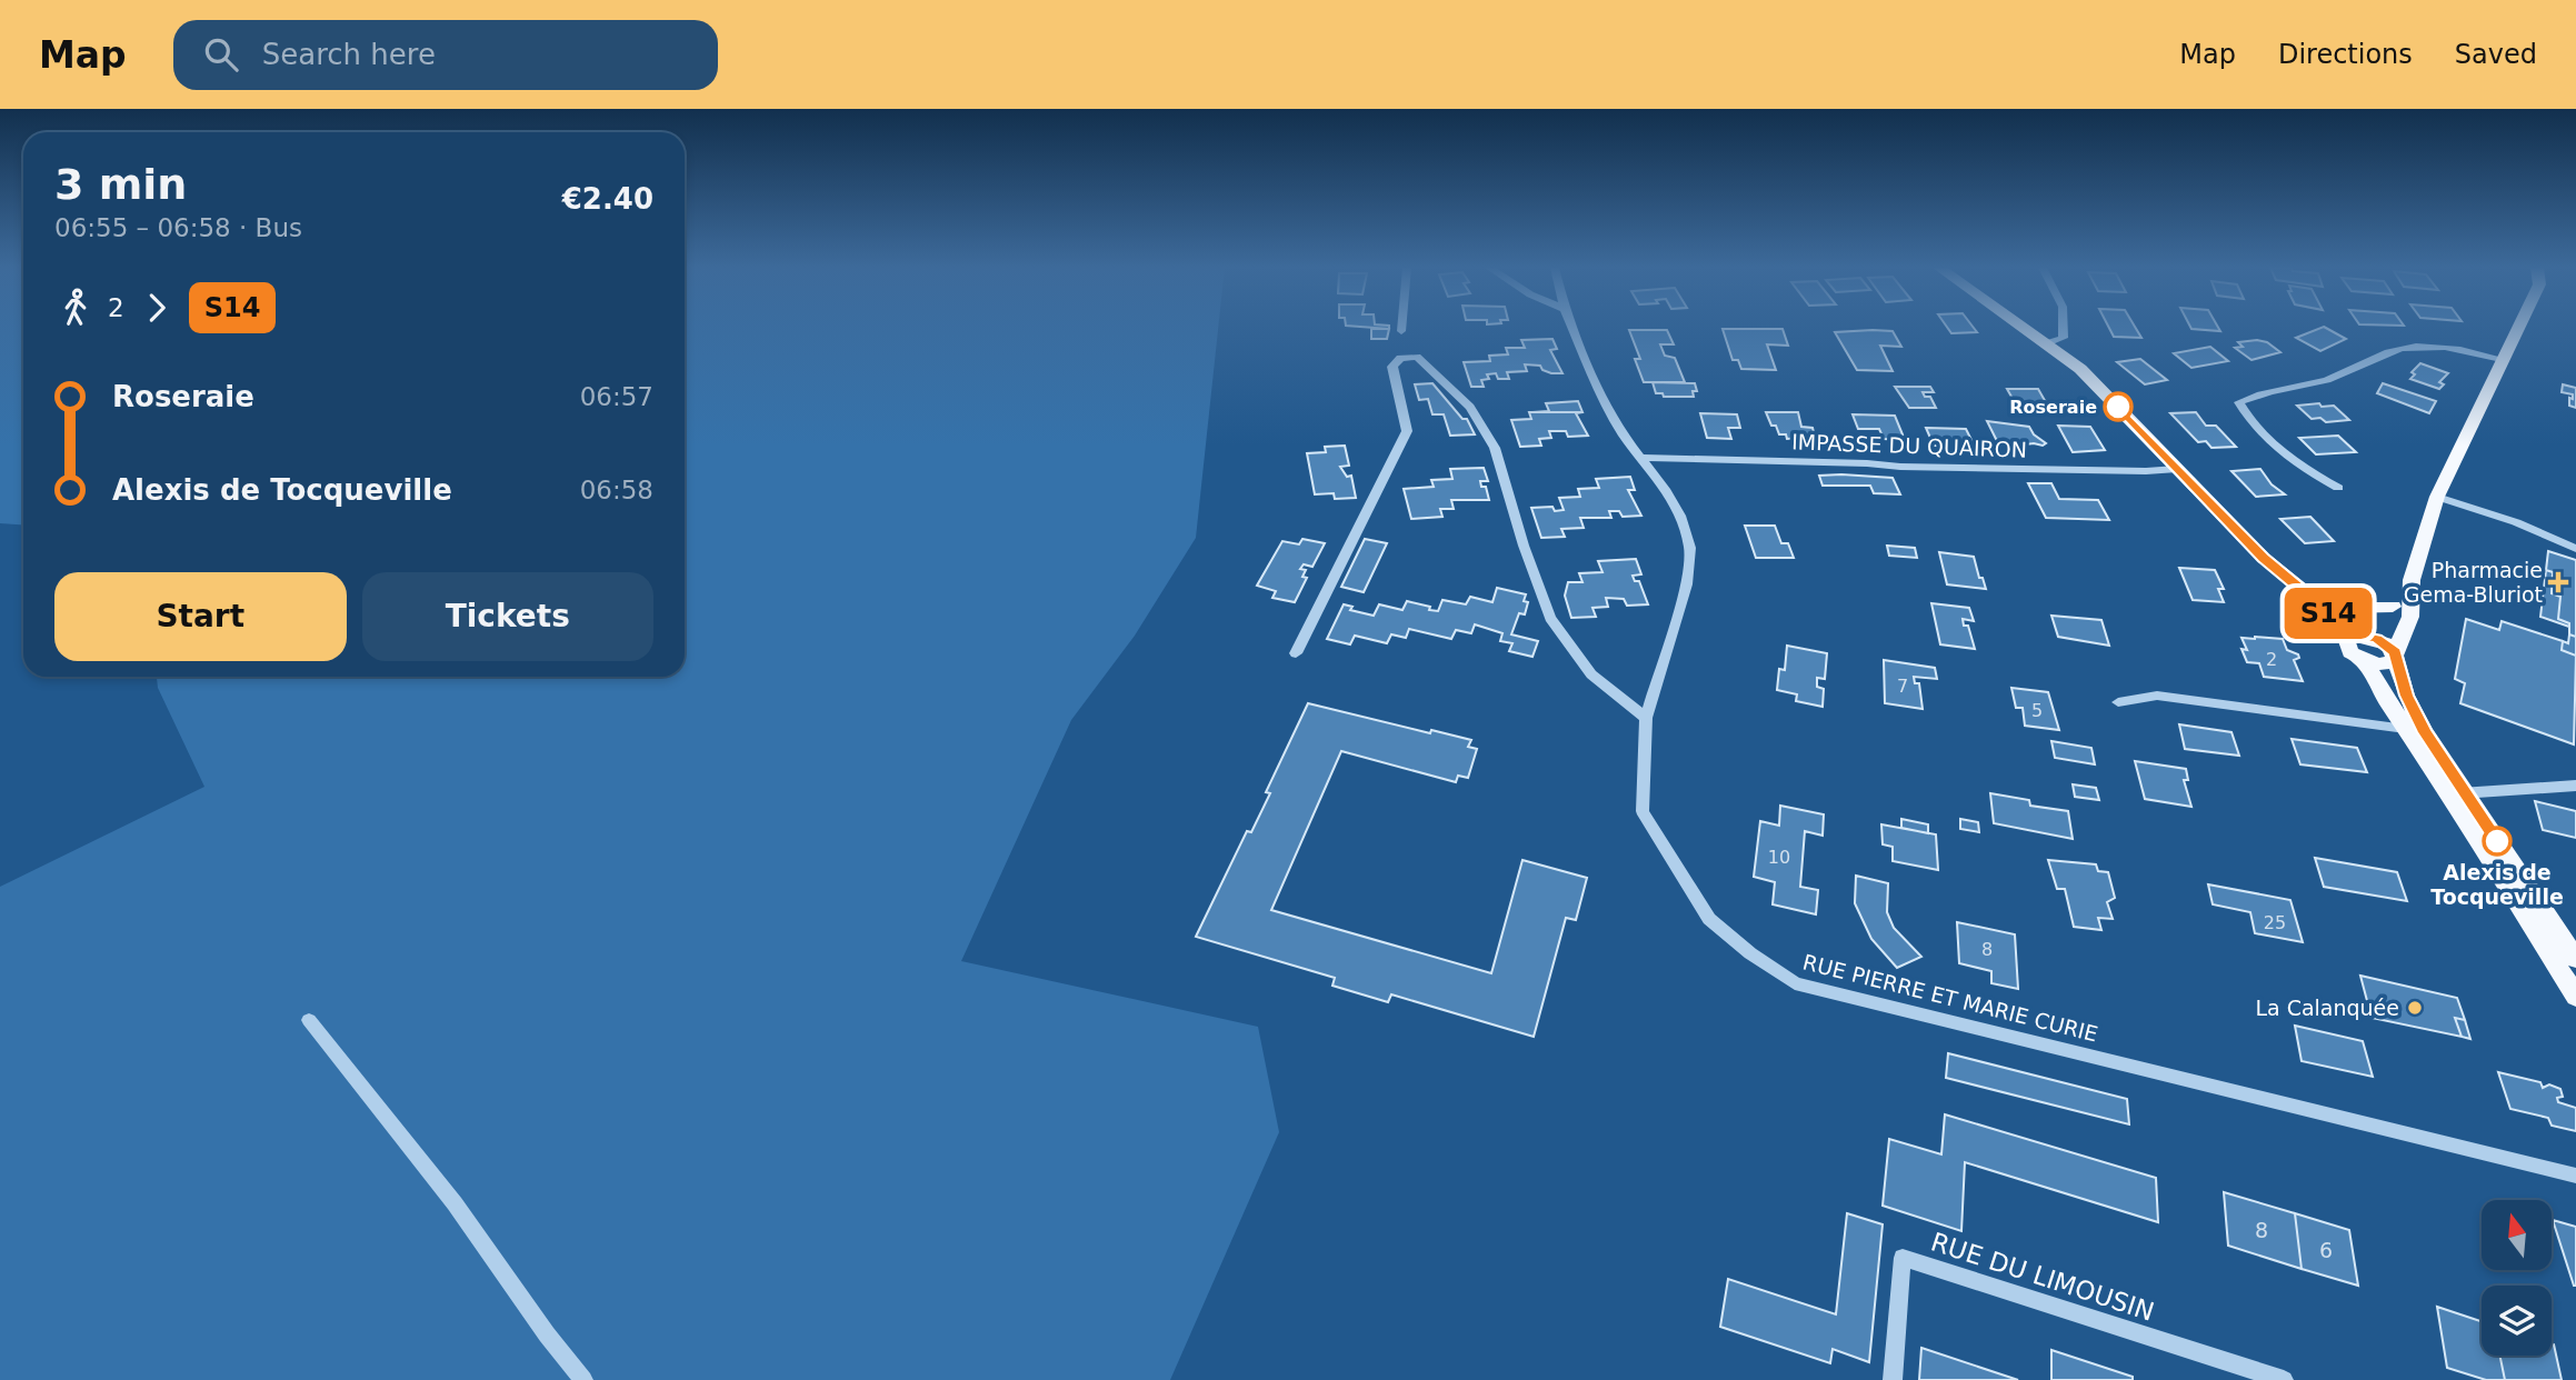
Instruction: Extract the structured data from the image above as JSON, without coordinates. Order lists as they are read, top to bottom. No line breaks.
{"streets":{"street":["IMPASSE DU QUAIRON","RUE PIERRE ET MARIE CURIE","RUE DU LIMOUSIN"]},"crossings":[["IMPASSE DU QUAIRON","RUE PIERRE ET MARIE CURIE"]],"places":{"other":["Roseraie","Alexis de Tocqueville","La Calanquée"],"health":["Pharmacie Gema-Bluriot"]},"lines":["bus line S14"],"house_numbers":["2","7","5","10","25","8","8","6"],"north":"top","page":{"header":"Map","search":"Search here","nav":["Map","Directions","Saved"],"on_map":"S14","heading":["3 min","06:55 – 06:58 · Bus","€2.40"],"legs":["2","S14"],"list":[{"name":"Roseraie","value":"06:57"},{"name":"Alexis de Tocqueville","value":"06:58"}],"buttons":["Start","Tickets"]}}
